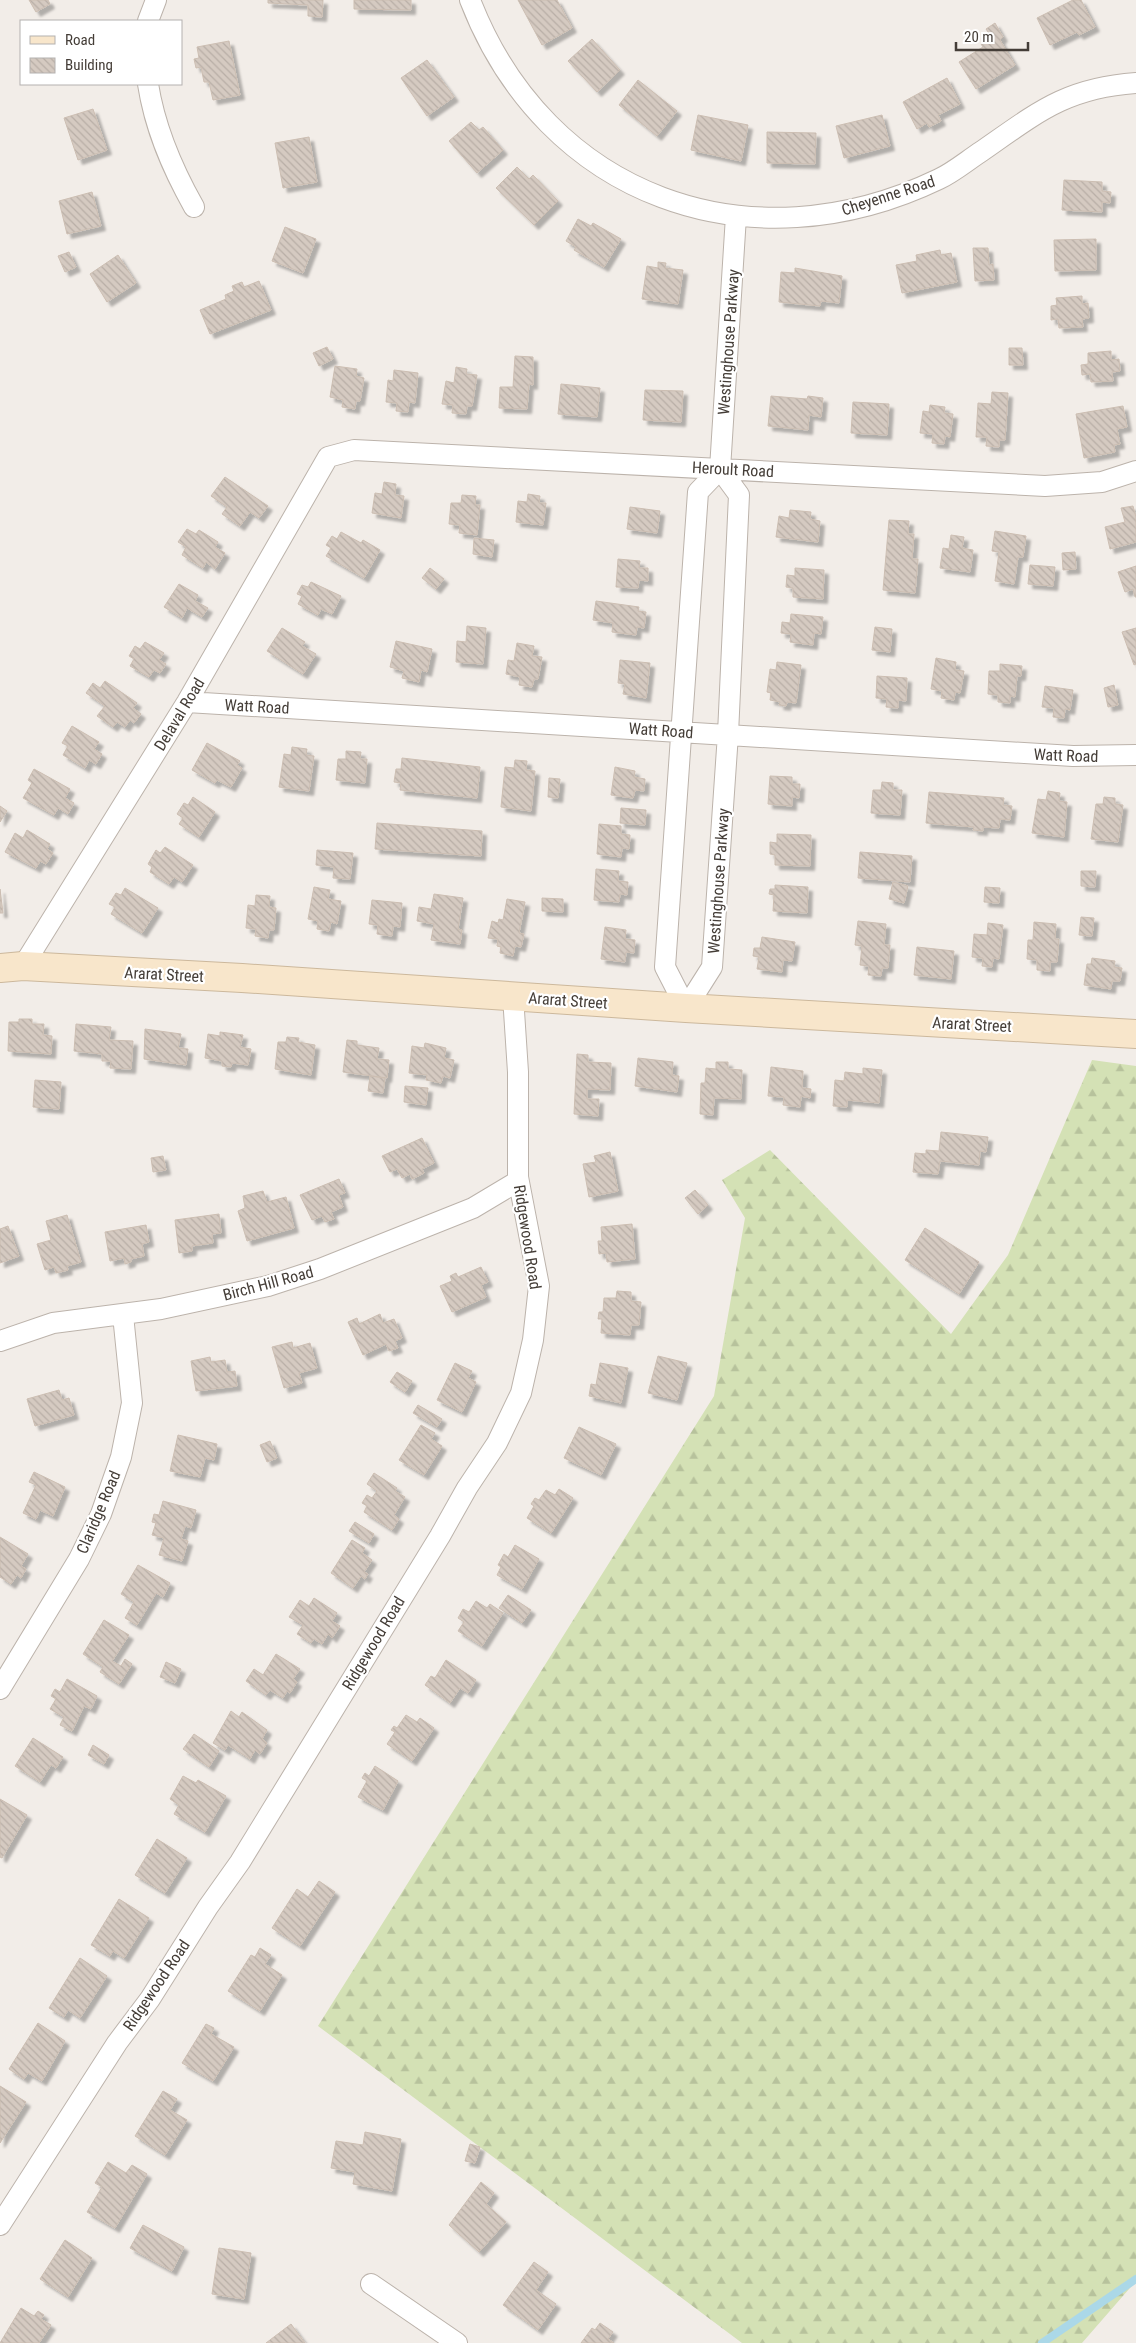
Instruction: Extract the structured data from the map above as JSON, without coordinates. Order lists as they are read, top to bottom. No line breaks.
{"streets":{"main road":["Ararat Street"],"street":["Cheyenne Road","Westinghouse Parkway","Heroult Road","Watt Road","Delaval Road","Ridgewood Road","Birch Hill Road","Claridge Road"]},"crossings":[["Cheyenne Road","Westinghouse Parkway"],["Westinghouse Parkway","Heroult Road"],["Westinghouse Parkway","Watt Road"],["Westinghouse Parkway","Ararat Street"],["Heroult Road","Delaval Road"],["Watt Road","Delaval Road"],["Delaval Road","Ararat Street"],["Ararat Street","Ridgewood Road"],["Ridgewood Road","Birch Hill Road"],["Birch Hill Road","Claridge Road"]],"legend":["Road","Building"],"scale_bar":"20 m"}
